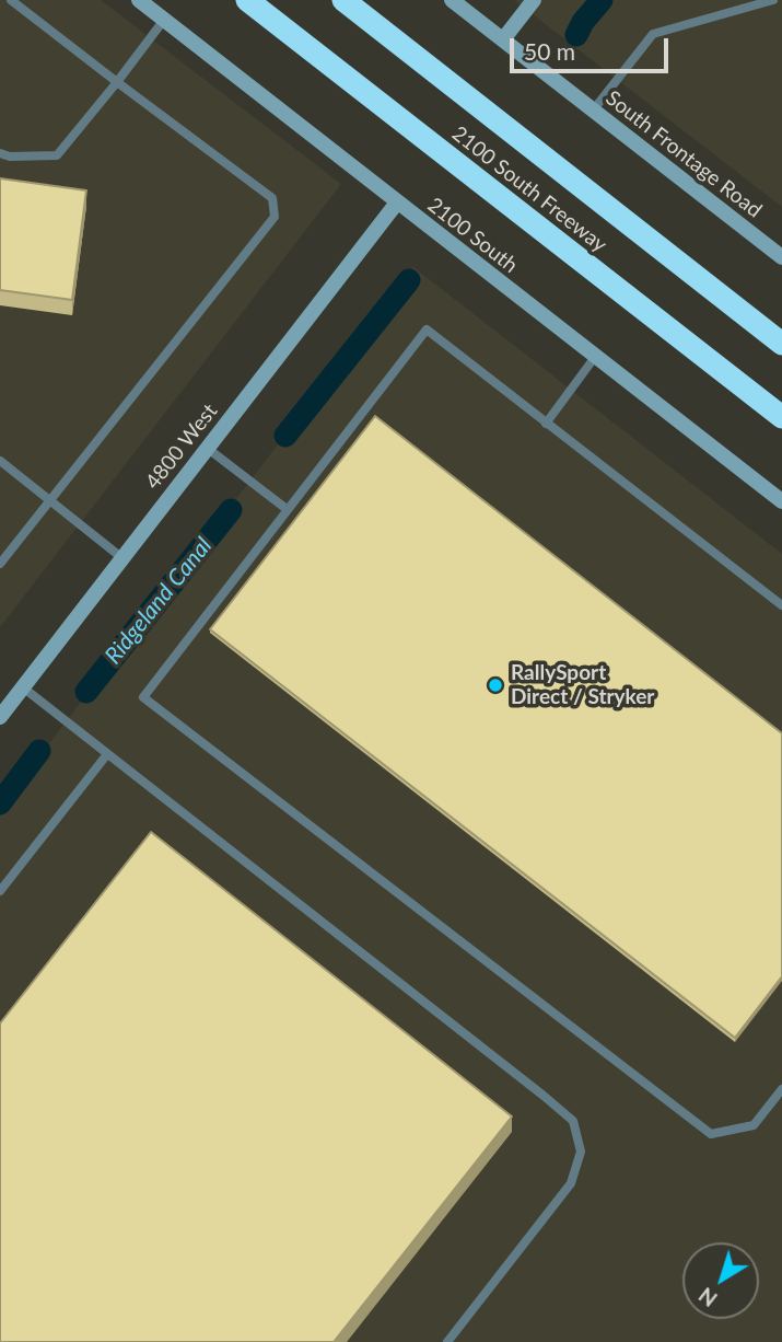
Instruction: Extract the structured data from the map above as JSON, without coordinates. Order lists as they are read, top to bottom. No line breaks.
{"streets":{"highway":["2100 South Freeway"],"street":["South Frontage Road","2100 South","4800 West"]},"crossings":[["2100 South","4800 West"]],"water":["Ridgeland Canal"],"places":["RallySport Direct / Stryker"],"scale_bar":"50 m","north":"bottom left"}
